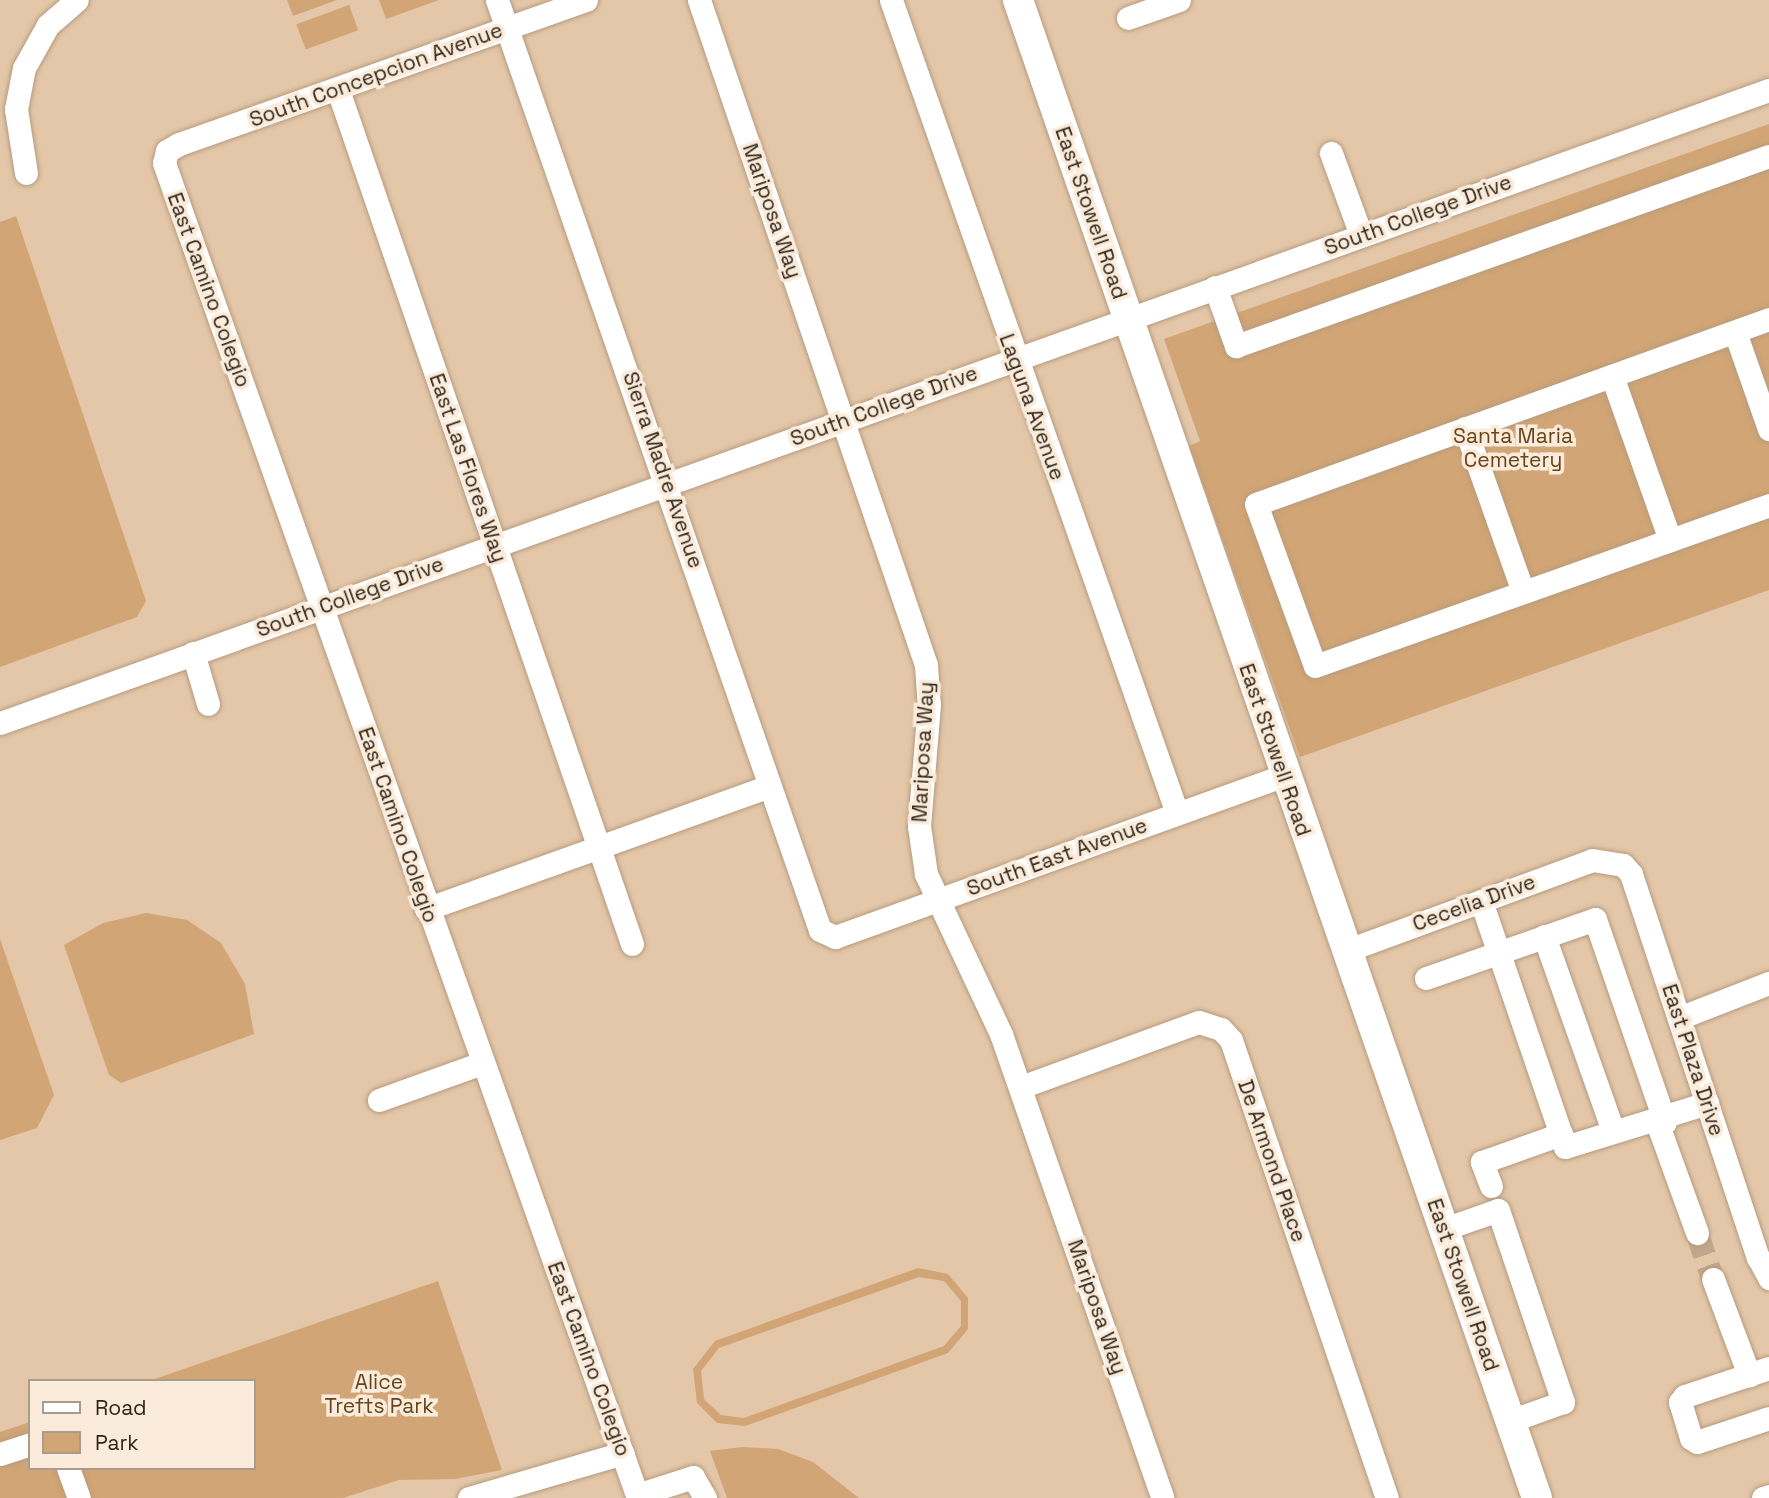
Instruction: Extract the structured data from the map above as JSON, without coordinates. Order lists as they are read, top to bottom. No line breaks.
{"streets":{"main road":["East Stowell Road"],"street":["South Concepcion Avenue","Mariposa Way","South College Drive","East Camino Colegio","Laguna Avenue","East Las Flores Way","Sierra Madre Avenue","South East Avenue","Cecelia Drive","East Plaza Drive","De Armond Place"]},"crossings":[["South Concepcion Avenue","East Camino Colegio"],["South Concepcion Avenue","East Las Flores Way"],["South Concepcion Avenue","Sierra Madre Avenue"],["Mariposa Way","South College Drive"],["Mariposa Way","South East Avenue"],["Mariposa Way","De Armond Place"],["East Stowell Road","South College Drive"],["East Stowell Road","South East Avenue"],["East Stowell Road","Cecelia Drive"],["South College Drive","East Camino Colegio"],["South College Drive","Laguna Avenue"],["South College Drive","East Las Flores Way"],["South College Drive","Sierra Madre Avenue"],["Laguna Avenue","South East Avenue"],["Sierra Madre Avenue","South East Avenue"],["Cecelia Drive","East Plaza Drive"]],"parks":["Santa Maria Cemetery","Alice Trefts Park"],"legend":["Road","Park"]}
